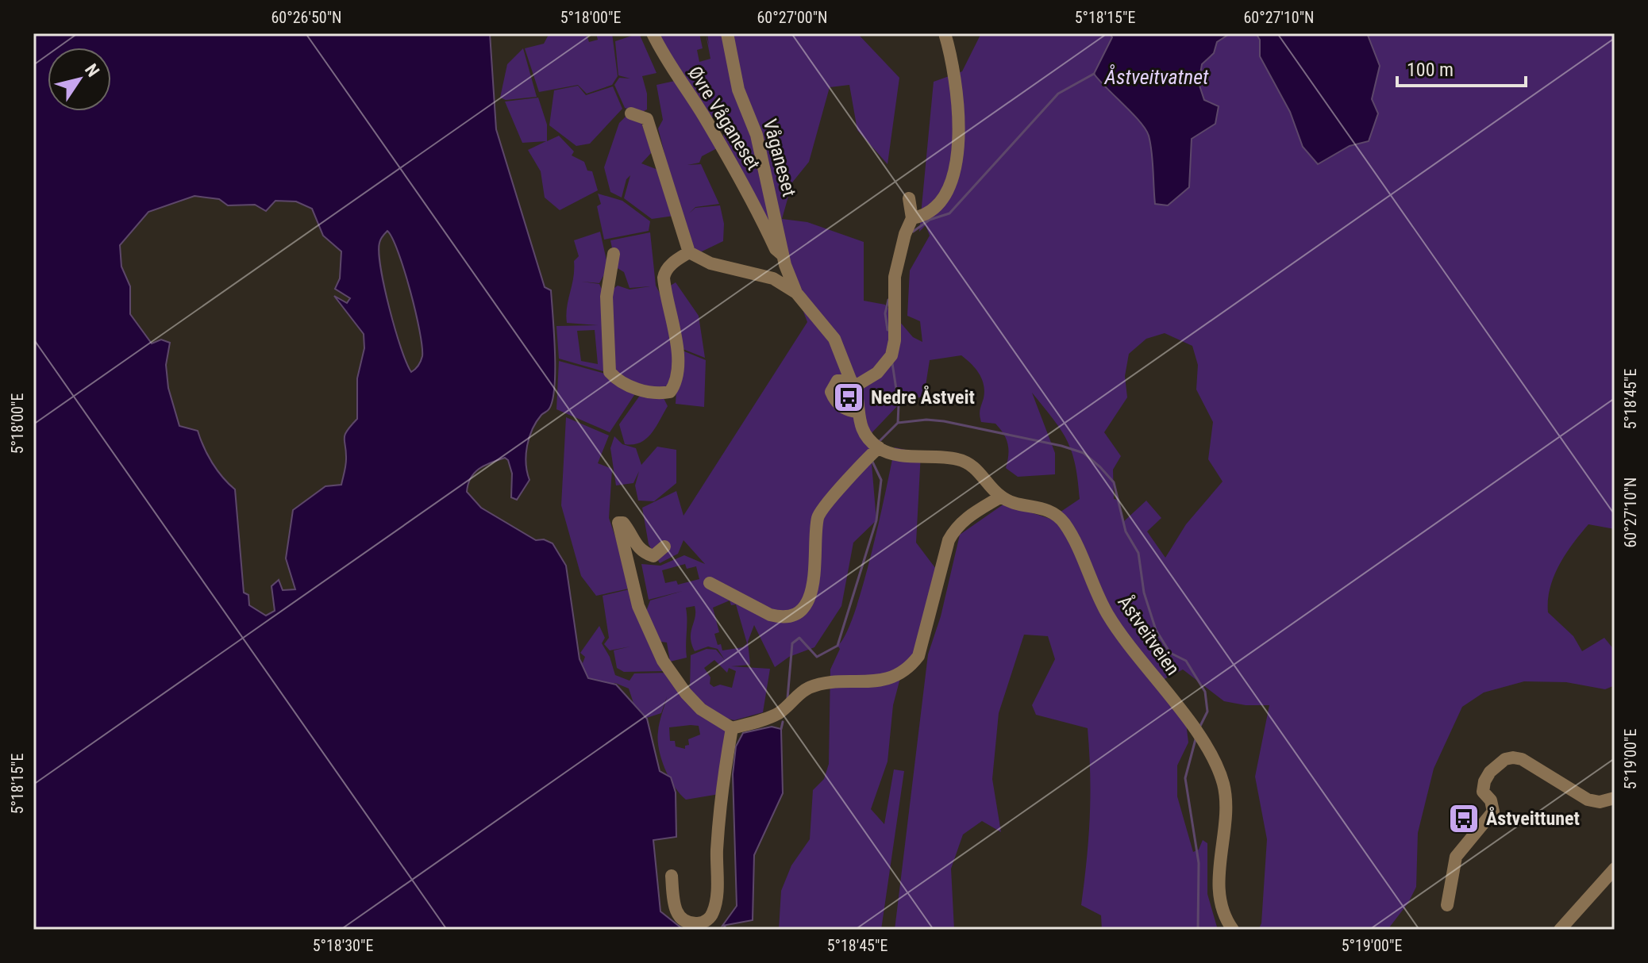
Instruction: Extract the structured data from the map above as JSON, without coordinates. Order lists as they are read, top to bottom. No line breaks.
{"streets":{"street":["Øvre Våganeset","Våganeset","Åstveitveien"]},"crossings":[["Øvre Våganeset","Våganeset"]],"water":["Åstveitvatnet"],"places":{"bus stop":["Nedre Åstveit","Åstveittunet"]},"scale_bar":"100 m","north":"top right","coordinates":["60°26'50\"N","5°18'00\"E","60°27'00\"N","5°18'15\"E","60°27'10\"N","5°18'45\"E","5°19'00\"E","5°18'30\"E"]}
